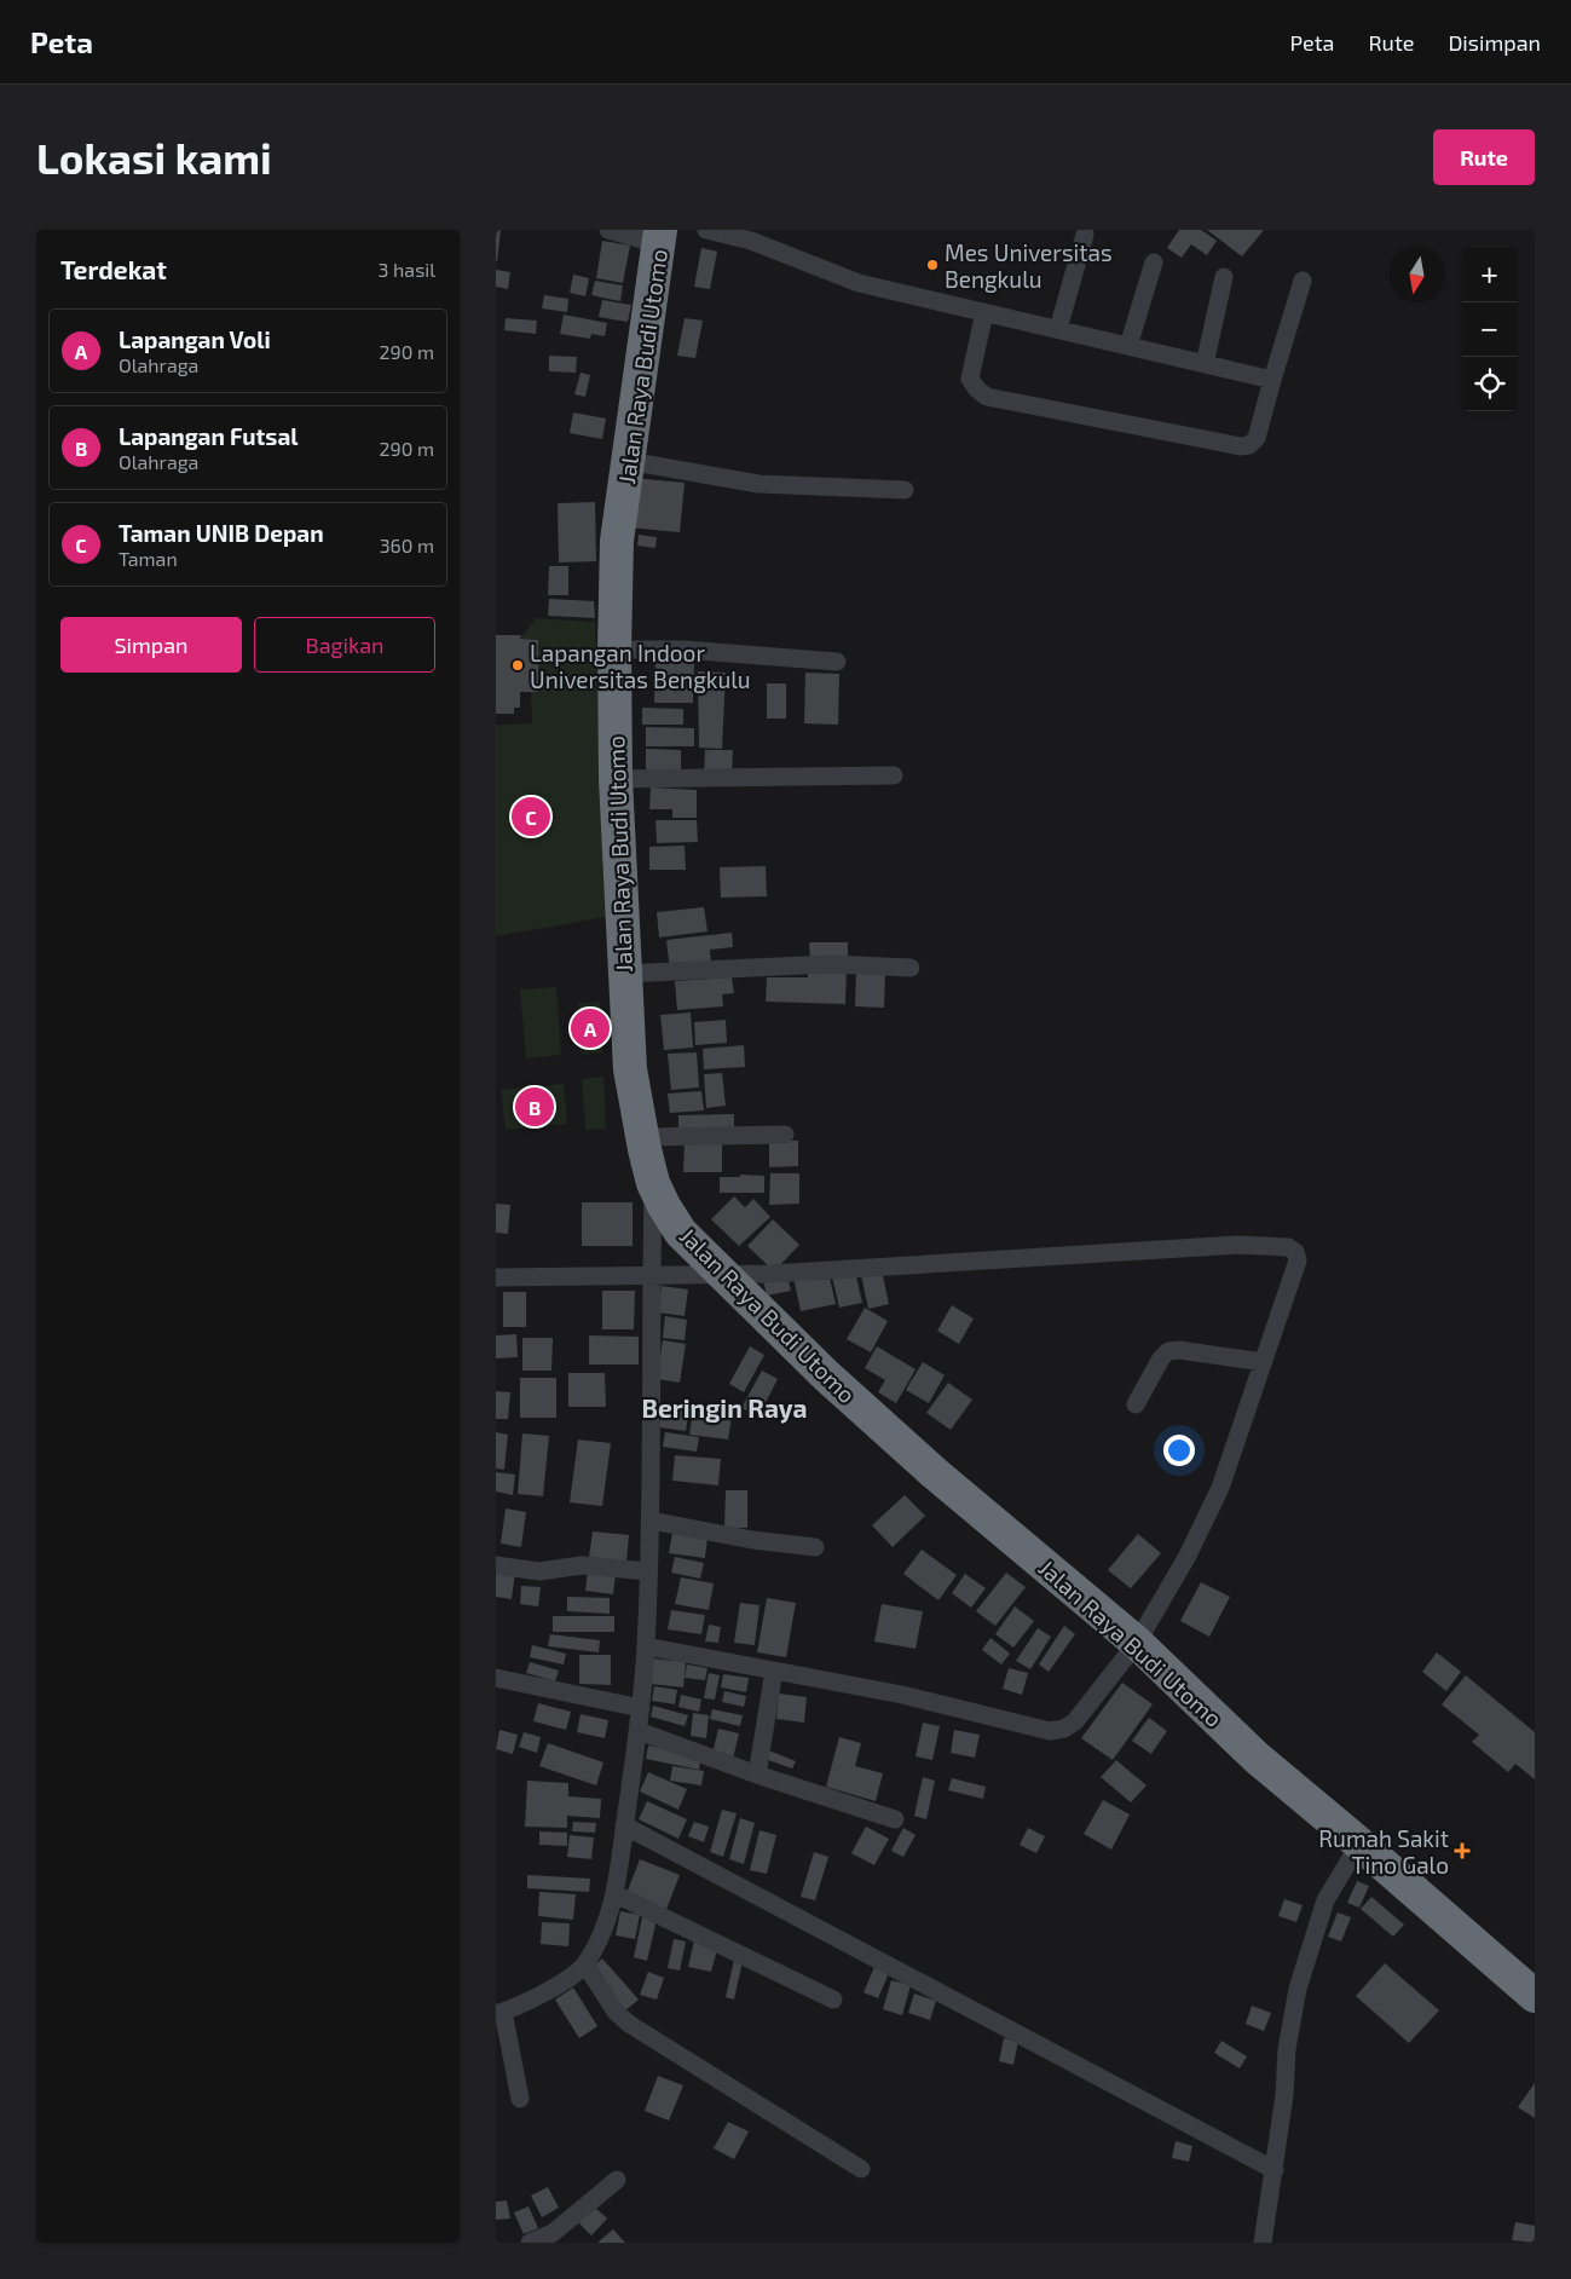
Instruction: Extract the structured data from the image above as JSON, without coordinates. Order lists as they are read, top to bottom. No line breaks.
{"streets":{"highway":["Jalan Raya Budi Utomo"]},"districts":["Beringin Raya"],"places":{"other":["Mes Universitas Bengkulu","Lapangan Indoor Universitas Bengkulu"],"health":["Rumah Sakit Tino Galo"]},"north":"bottom","page":{"header":"Peta","nav":["Peta","Rute","Disimpan"],"buttons":["Rute",["Simpan","Bagikan"]],"title":"Lokasi kami","heading":["Terdekat","3 hasil"],"map_buttons":["+","−"],"list":[{"mark":"A","name":"Lapangan Voli","note":"Olahraga","value":"290 m"},{"mark":"B","name":"Lapangan Futsal","note":"Olahraga","value":"290 m"},{"mark":"C","name":"Taman UNIB Depan","note":"Taman","value":"360 m"}],"pins":["C","A","B"]}}
